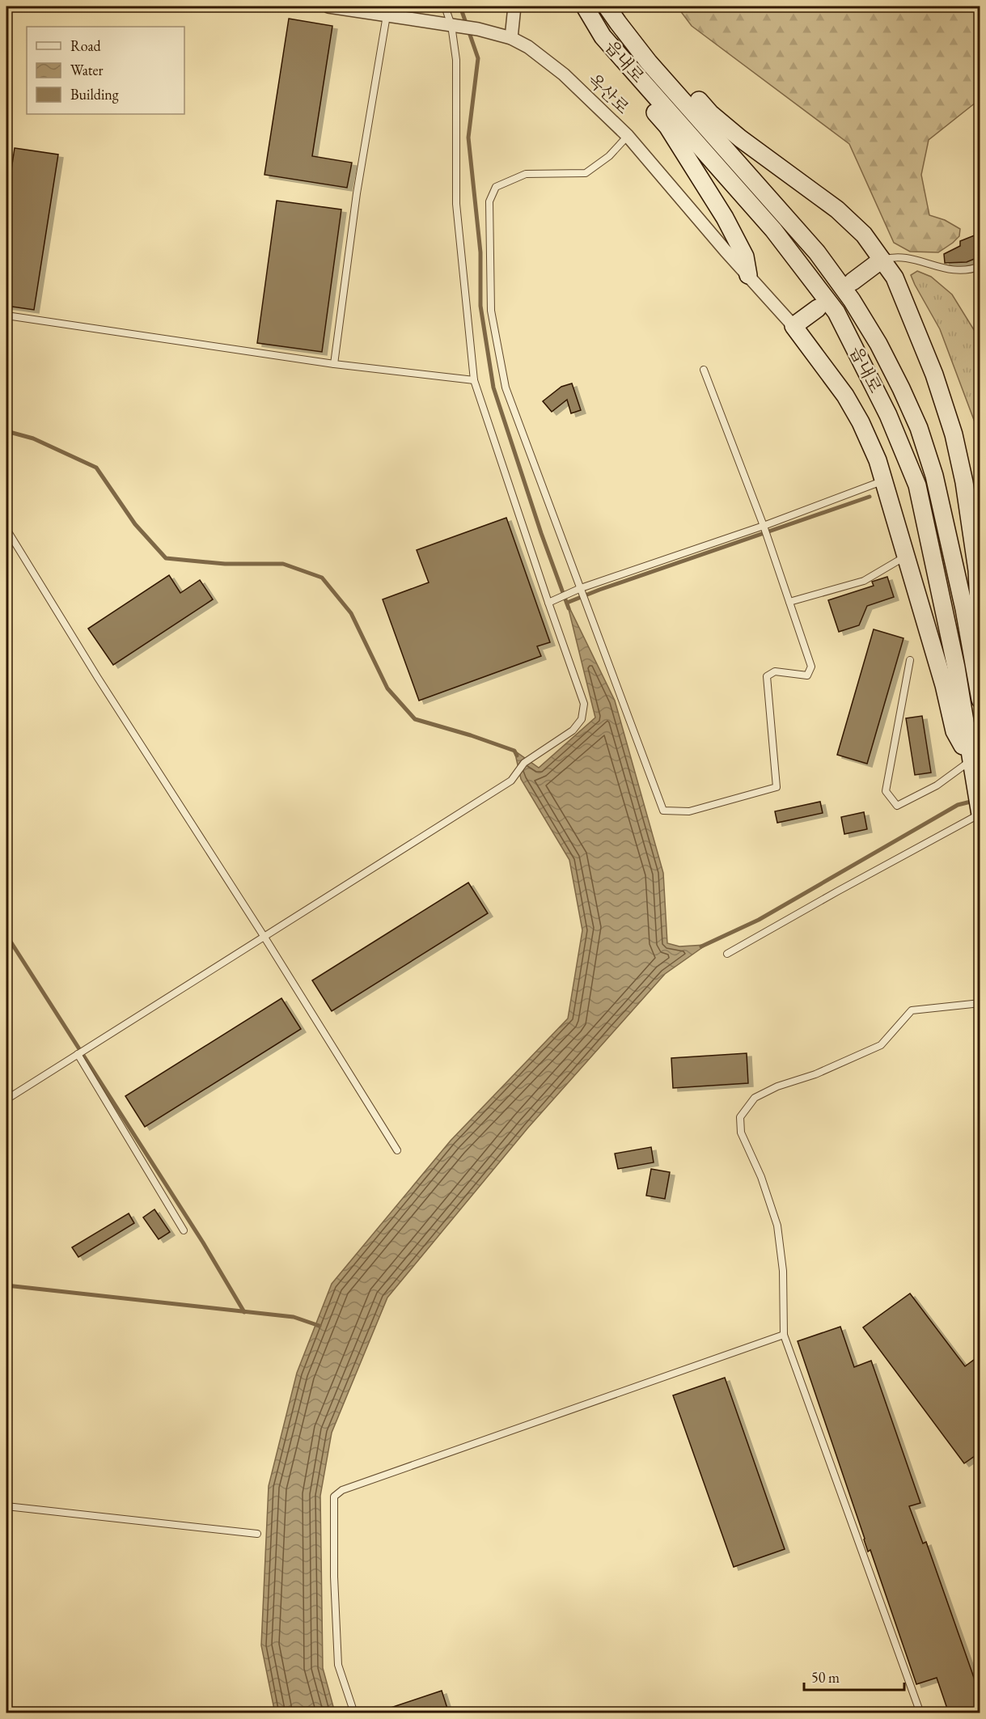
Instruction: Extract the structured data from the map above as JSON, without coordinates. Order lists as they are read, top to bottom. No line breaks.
{"streets":{"street":["읍내로","옥산로"]},"legend":["Road","Water","Building"],"scale_bar":"50 m"}
